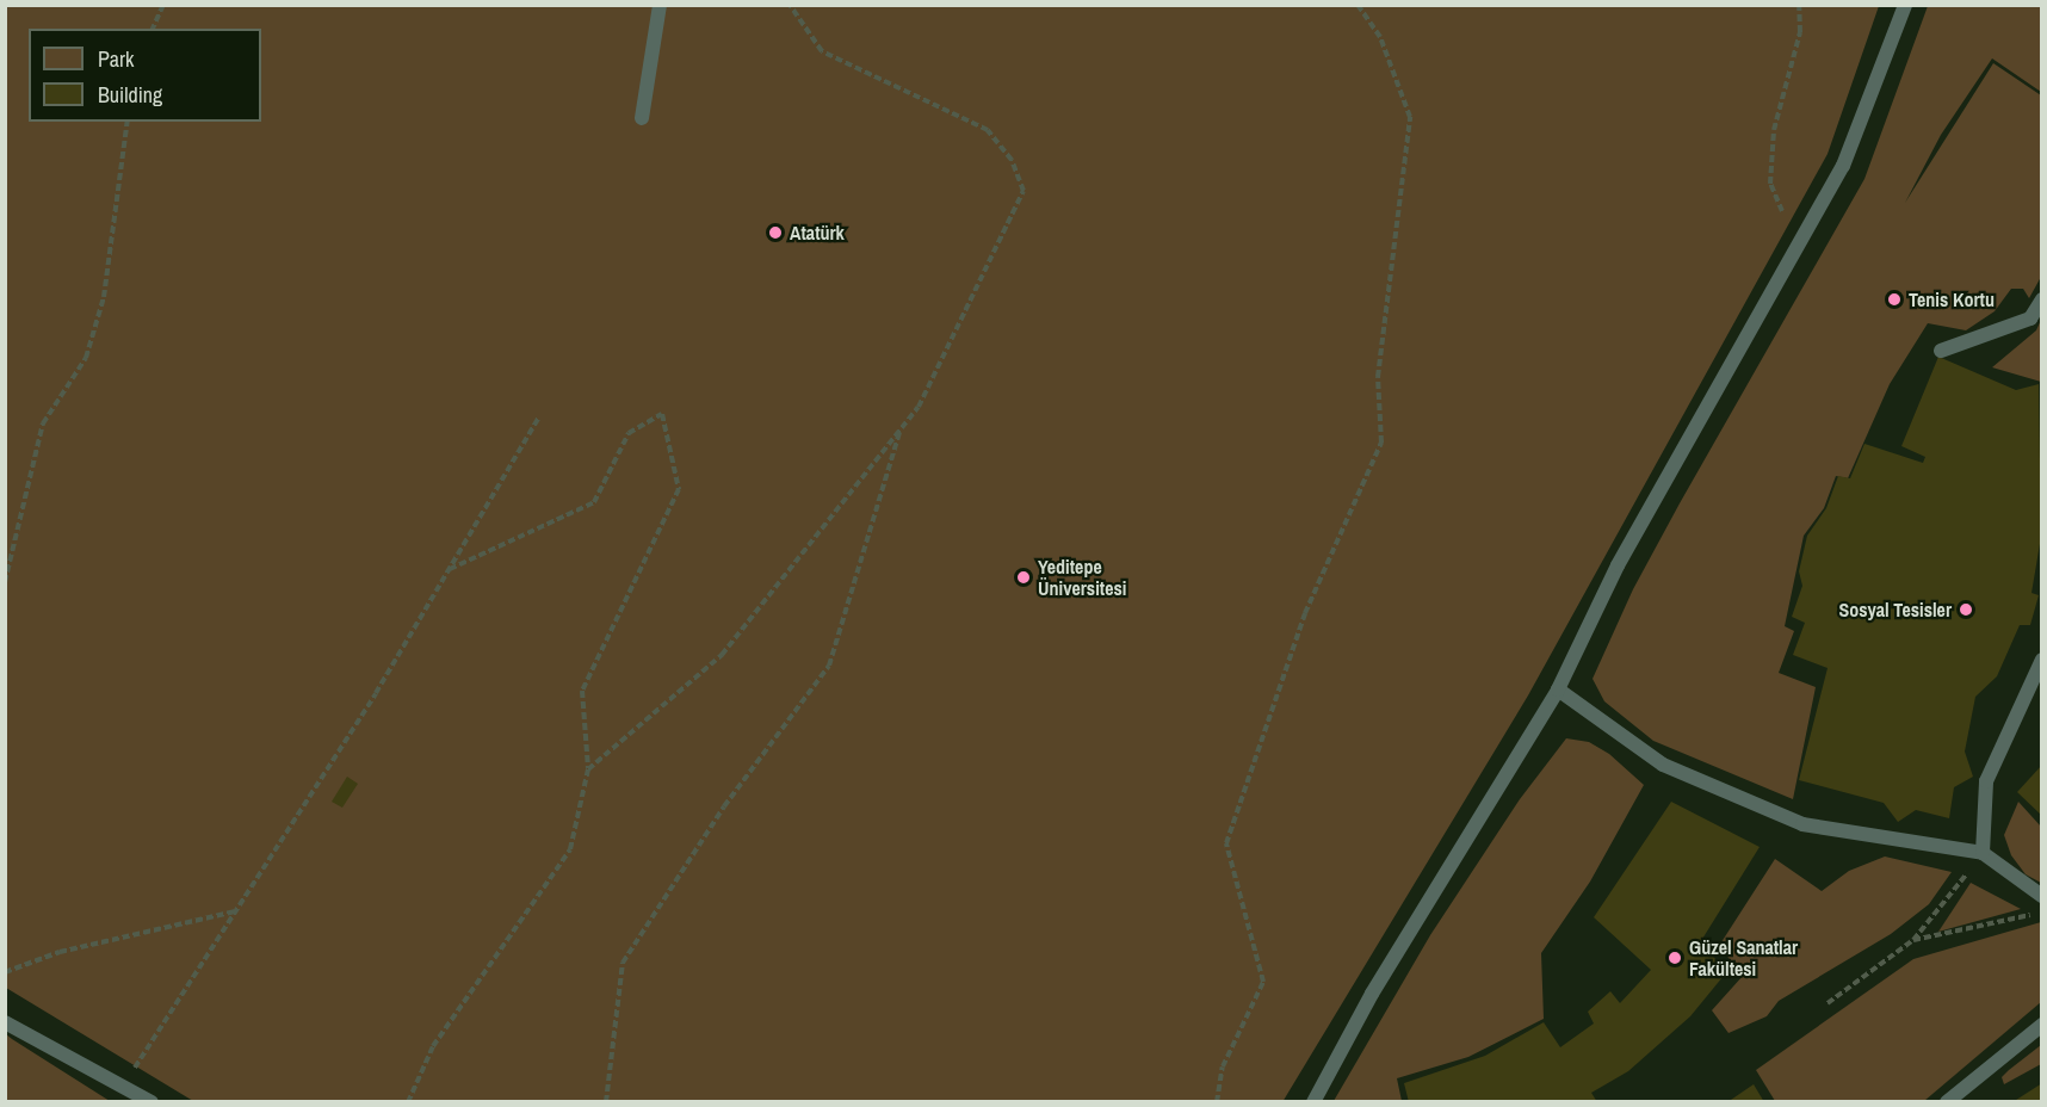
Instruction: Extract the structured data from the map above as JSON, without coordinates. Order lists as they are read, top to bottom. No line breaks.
{"places":["Atatürk","Tenis Kortu","Yeditepe Üniversitesi","Sosyal Tesisler","Güzel Sanatlar Fakültesi"],"legend":["Park","Building"]}
